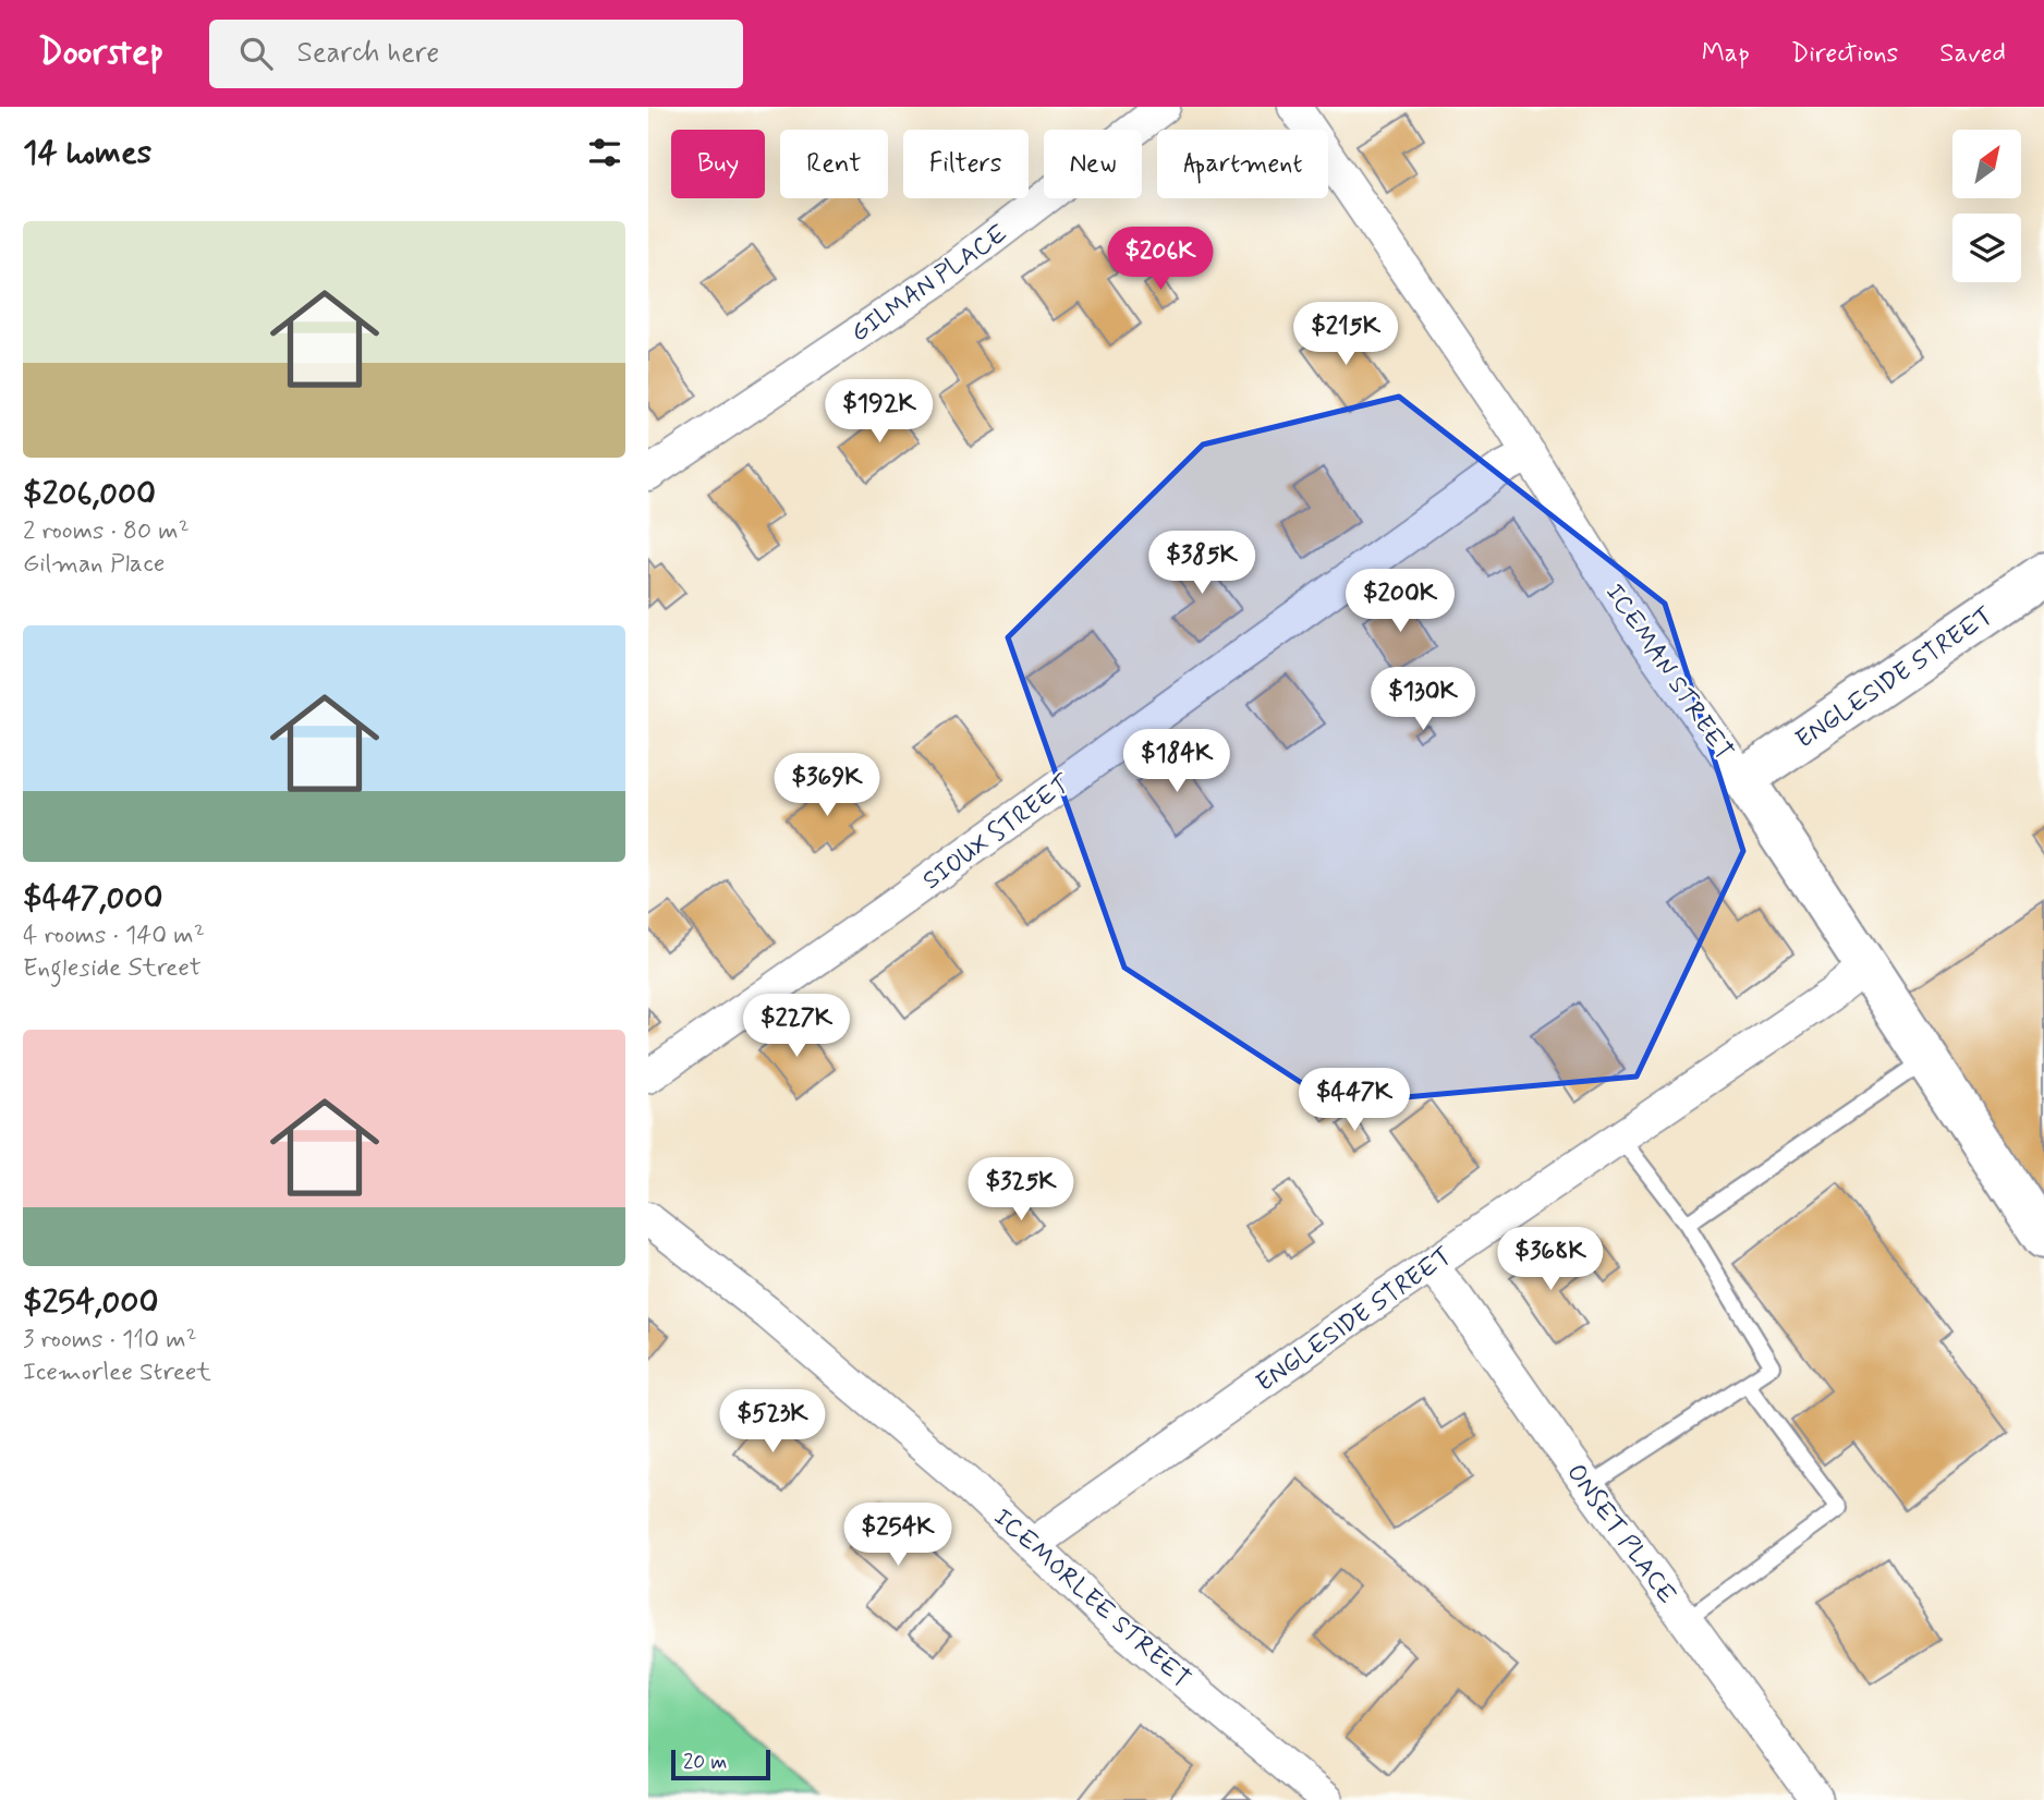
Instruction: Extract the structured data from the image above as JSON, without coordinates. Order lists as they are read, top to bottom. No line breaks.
{"streets":{"main road":["ICEMAN STREET","ENGLESIDE STREET"],"street":["GILMAN PLACE","SIOUX STREET","ONSET PLACE","ICEMORLEE STREET"]},"crossings":[["ICEMAN STREET","ENGLESIDE STREET"],["ICEMAN STREET","SIOUX STREET"],["ENGLESIDE STREET","ONSET PLACE"],["ENGLESIDE STREET","ICEMORLEE STREET"]],"scale_bar":"20 m","north":"top right","page":{"header":"Doorstep","search":"Search here","nav":["Map","Directions","Saved"],"heading":"14 homes","chip":["Buy","Rent","Filters","New","Apartment"],"list":[{"name":"$206,000","note":"2 rooms · 80 m² · Gilman Place"},{"name":"$447,000","note":"4 rooms · 140 m² · Engleside Street"},{"name":"$254,000","note":"3 rooms · 110 m² · Icemorlee Street"}],"price":["$206K","$215K","$192K","$385K","$200K","$130K","$184K","$369K","$227K","$447K","$325K","$368K","$523K","$254K"],"scale":"20 m"}}
